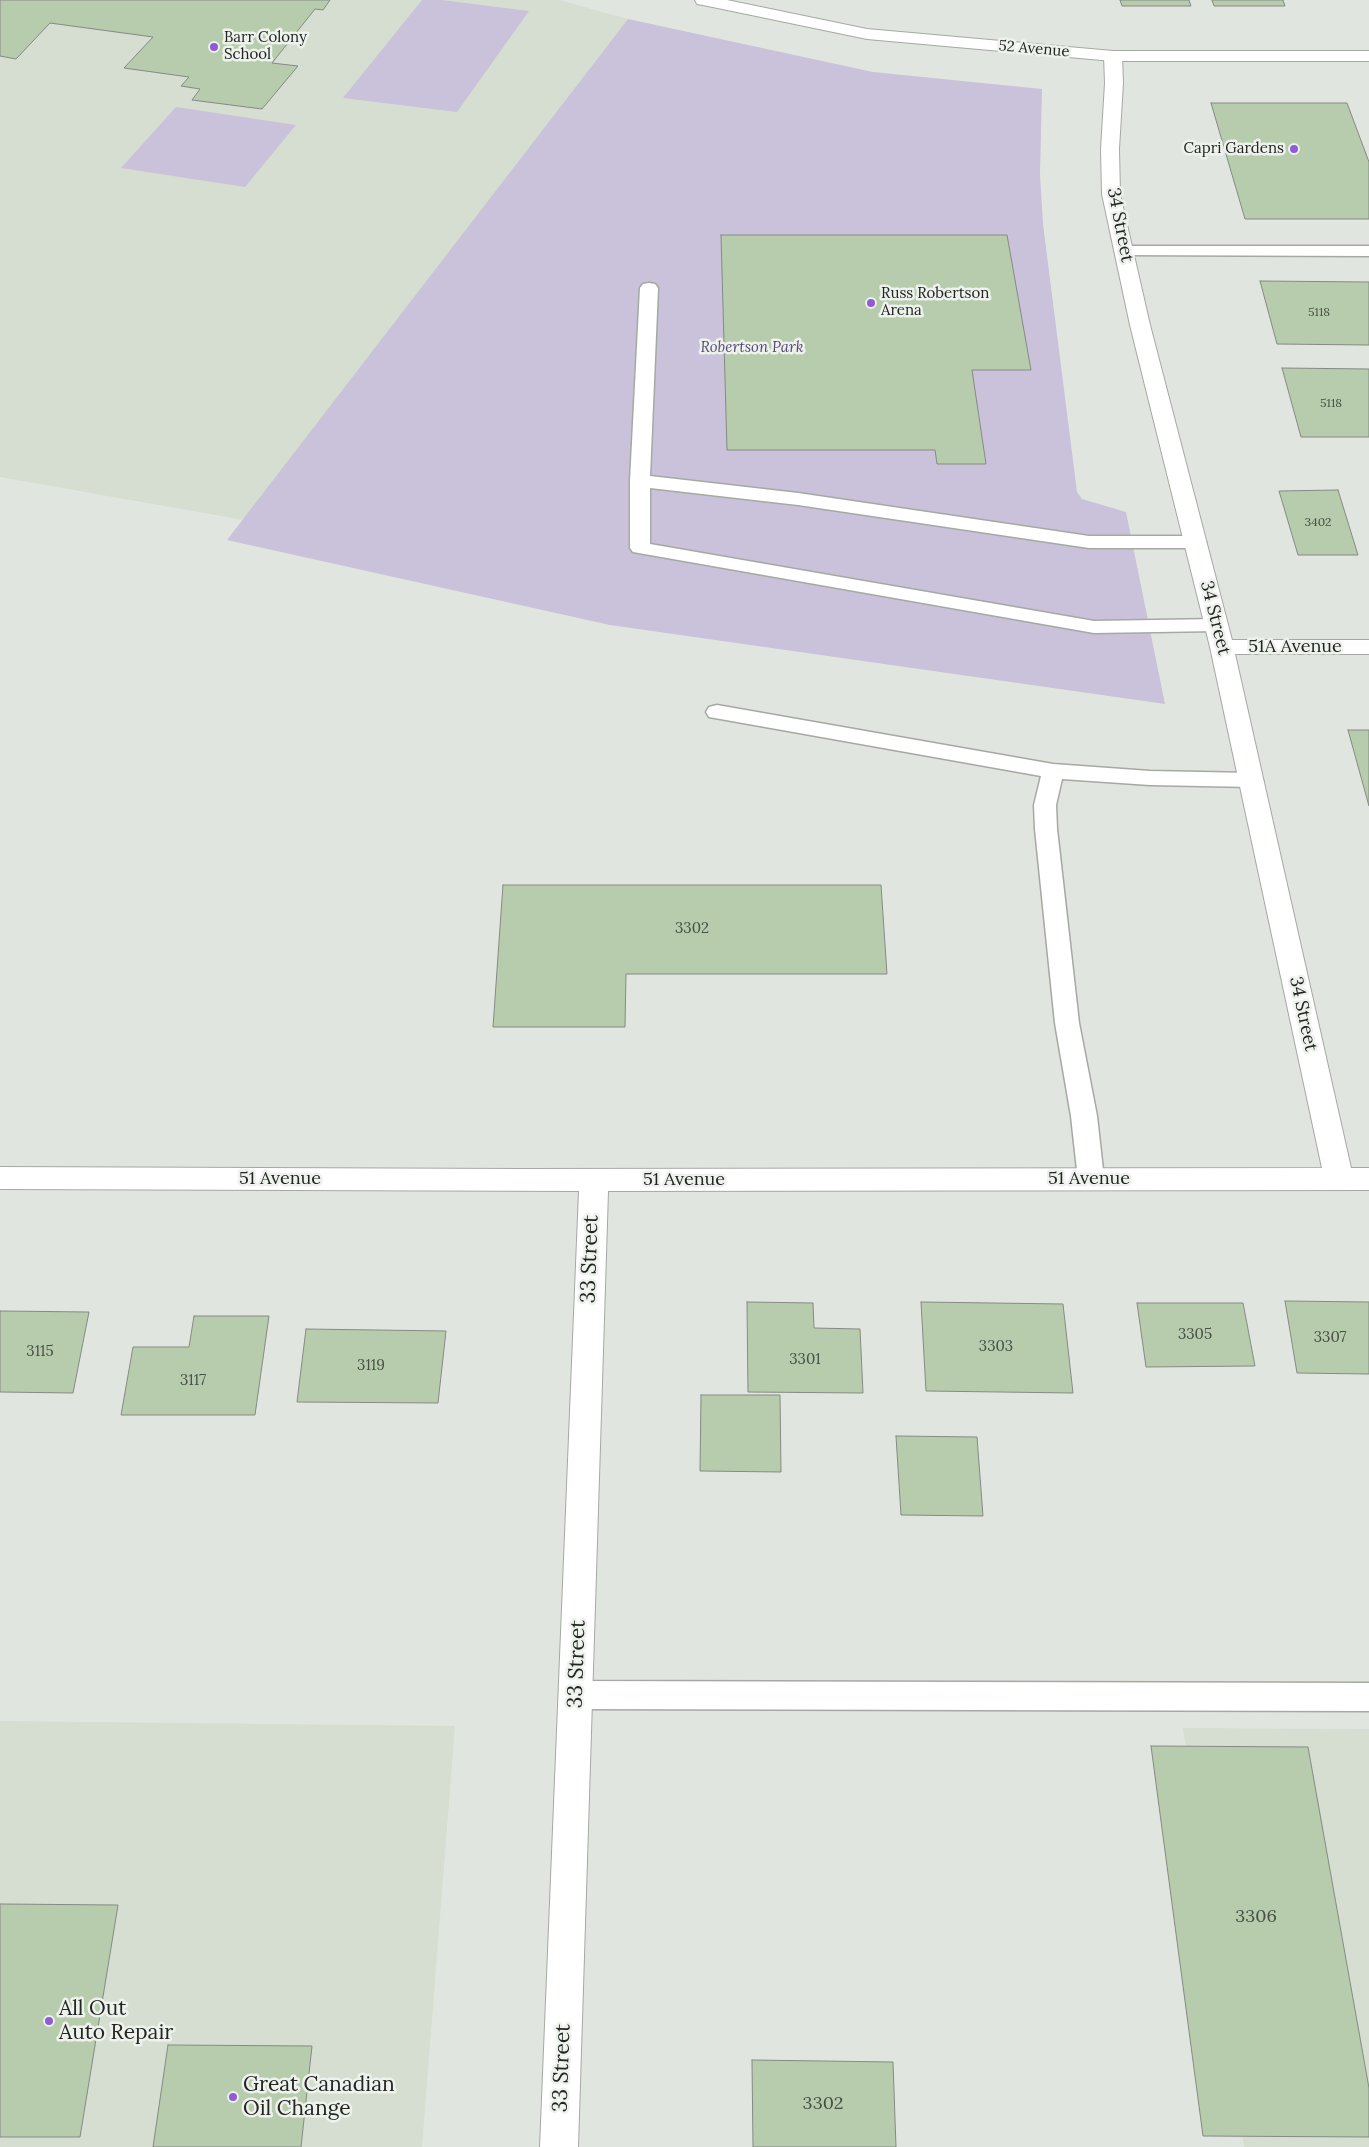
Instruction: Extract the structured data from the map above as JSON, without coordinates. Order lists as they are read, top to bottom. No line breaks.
{"streets":{"street":["52 Avenue","34 Street","51A Avenue","51 Avenue","33 Street"]},"crossings":[["52 Avenue","34 Street"],["34 Street","51A Avenue"],["34 Street","51 Avenue"],["51 Avenue","33 Street"]],"parks":["Robertson Park"],"places":["Barr Colony School","Capri Gardens","Russ Robertson Arena","All Out Auto Repair","Great Canadian Oil Change"],"house_numbers":["5118","5118","3402","3302","3305","3307","3303","3115","3301","3119","3117","3306","3302"]}
